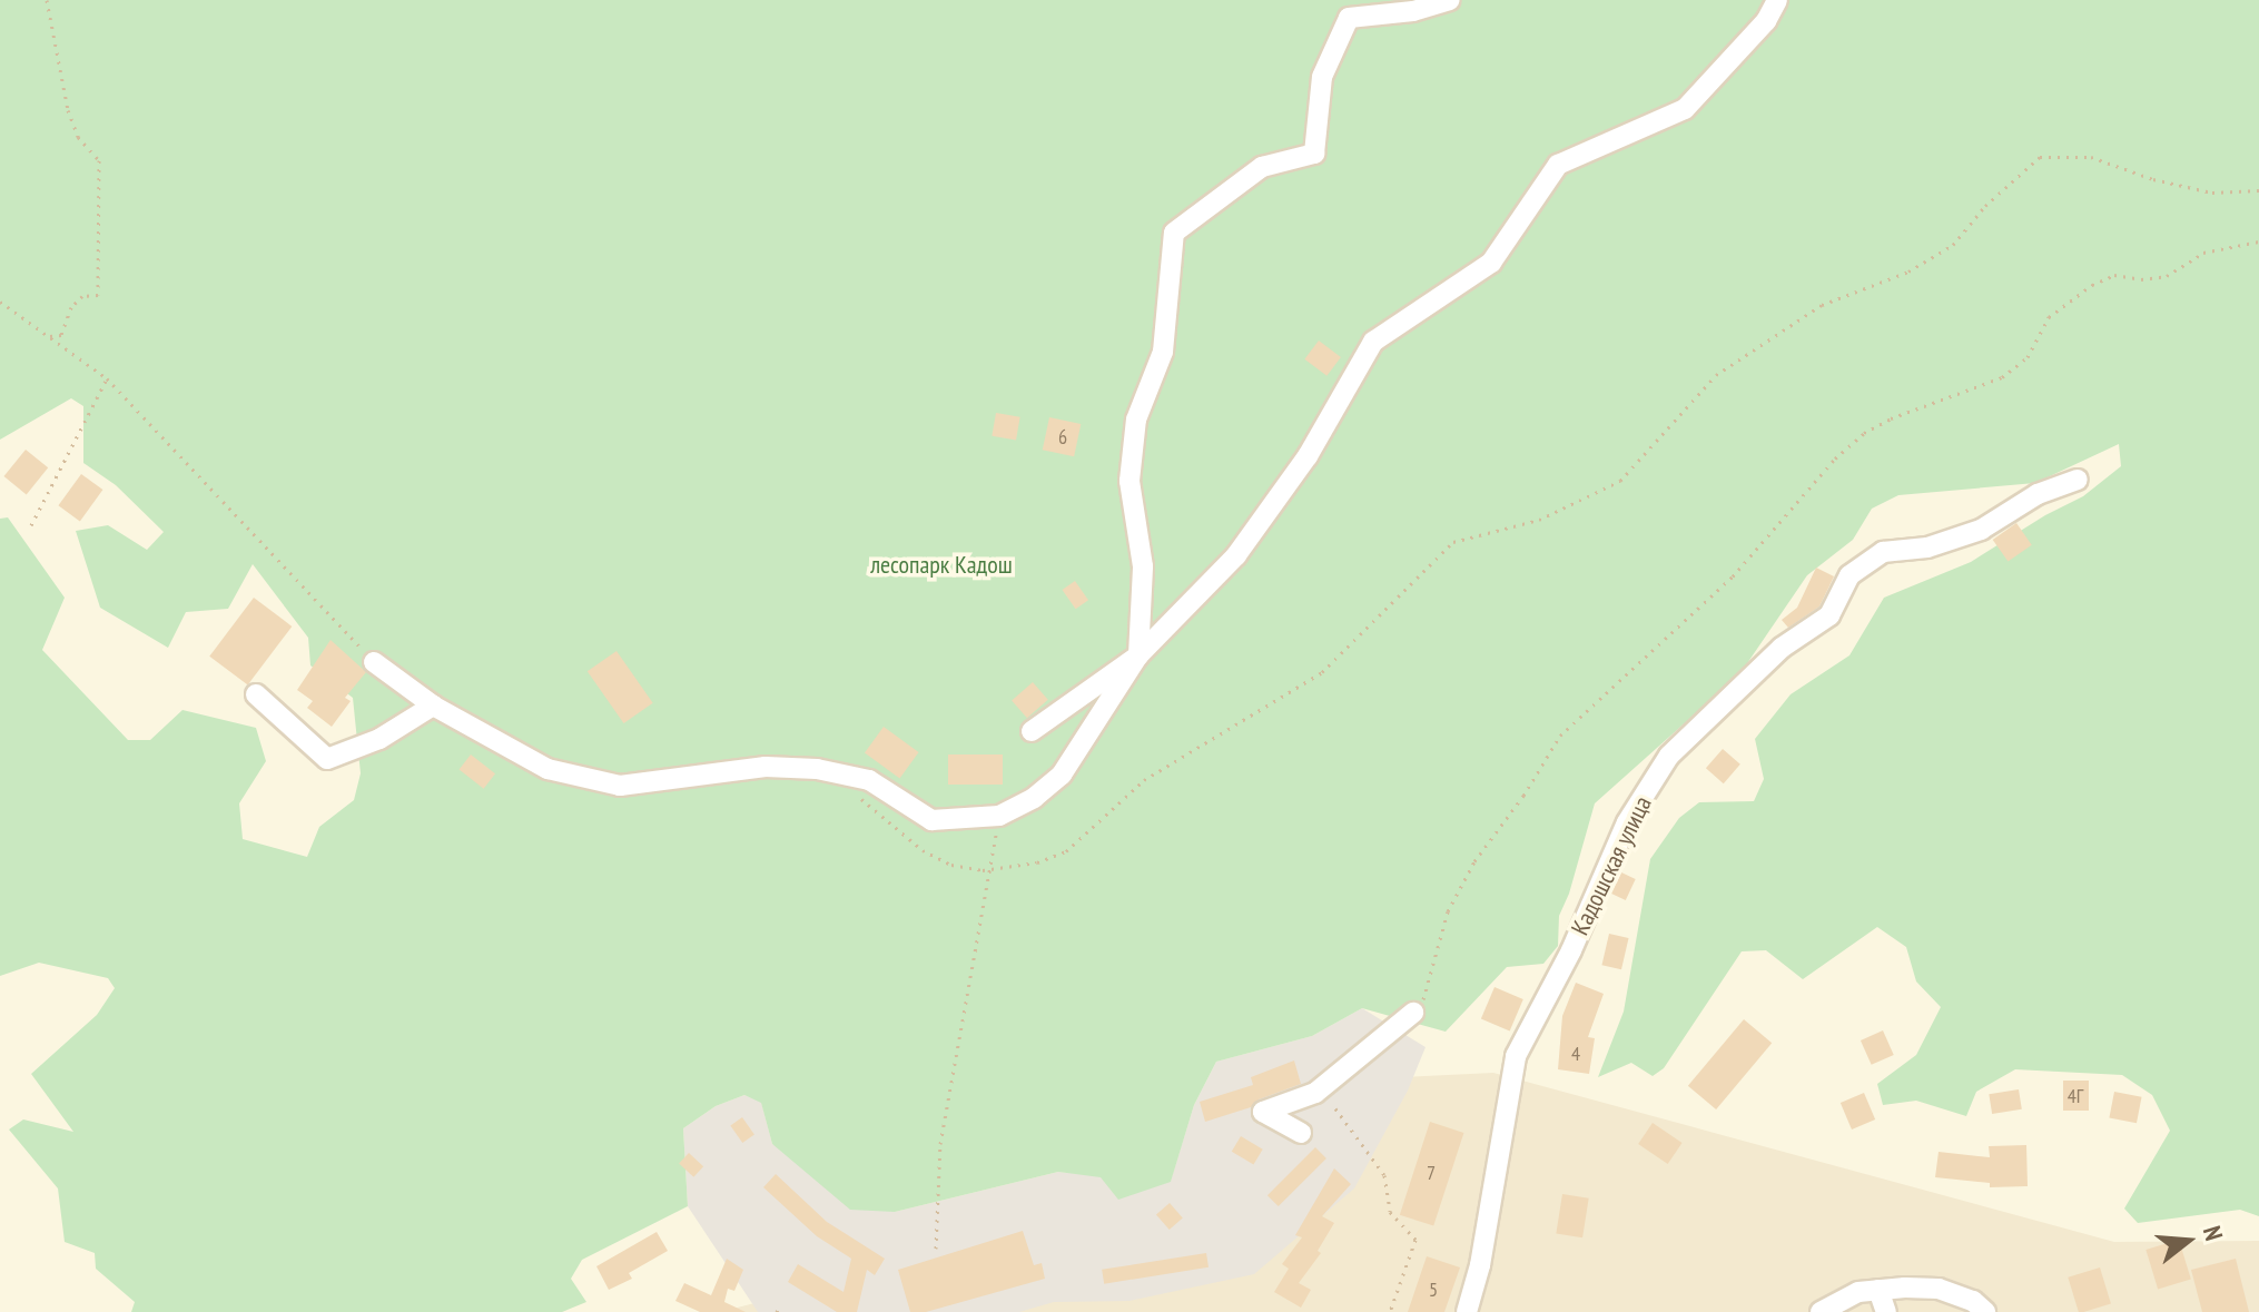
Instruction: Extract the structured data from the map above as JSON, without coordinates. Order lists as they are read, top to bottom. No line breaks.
{"streets":{"street":["Кадошская улица"]},"parks":["лесопарк Кадош"],"house_numbers":["6","4","4Г","7","5"],"north":"right"}
